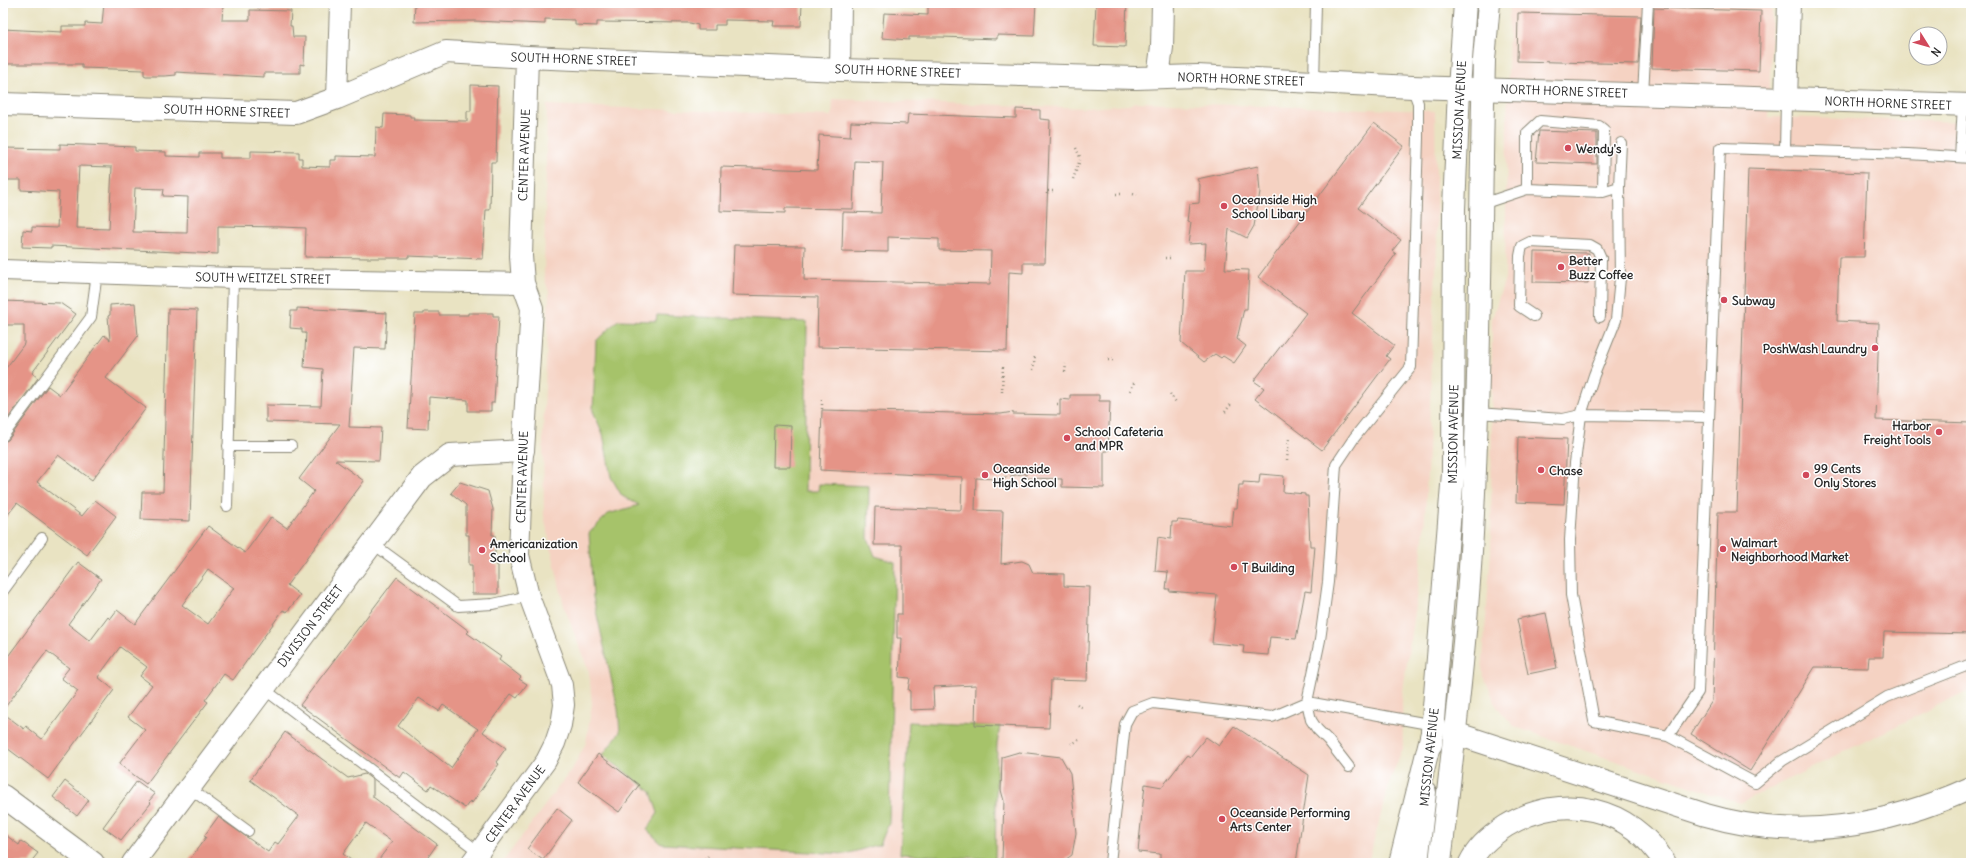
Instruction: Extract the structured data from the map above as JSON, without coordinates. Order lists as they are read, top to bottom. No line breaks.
{"streets":{"main road":["SOUTH HORNE STREET","NORTH HORNE STREET","MISSION AVENUE","CENTER AVENUE","DIVISION STREET"],"street":["SOUTH WEITZEL STREET"]},"crossings":[["SOUTH HORNE STREET","NORTH HORNE STREET"],["SOUTH HORNE STREET","CENTER AVENUE"],["NORTH HORNE STREET","MISSION AVENUE"],["CENTER AVENUE","SOUTH WEITZEL STREET"],["CENTER AVENUE","DIVISION STREET"]],"places":["Wendy's","Oceanside High School Libary","Better Buzz Coffee","Subway","PoshWash Laundry","Harbor Freight Tools","School Cafeteria and MPR","Chase","Oceanside High School","99 Cents Only Stores","Walmart Neighborhood Market","Americanization School","T Building","Oceanside Performing Arts Center"],"north":"bottom right"}
